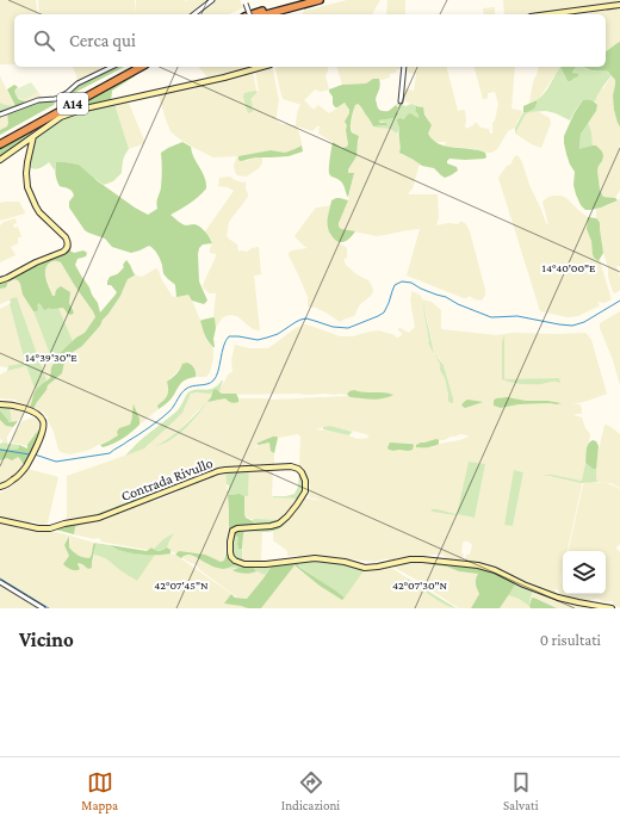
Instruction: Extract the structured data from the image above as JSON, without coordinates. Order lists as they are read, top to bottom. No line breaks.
{"streets":{"highway":["A14"],"street":["Contrada Rivullo"]},"page":{"search":"Cerca qui","heading":["Vicino","0 risultati"],"nav":["Mappa","Indicazioni","Salvati"]},"coordinates":["14°40'00\"E","14°39'30\"E","42°07'45\"N","42°07'30\"N"]}
